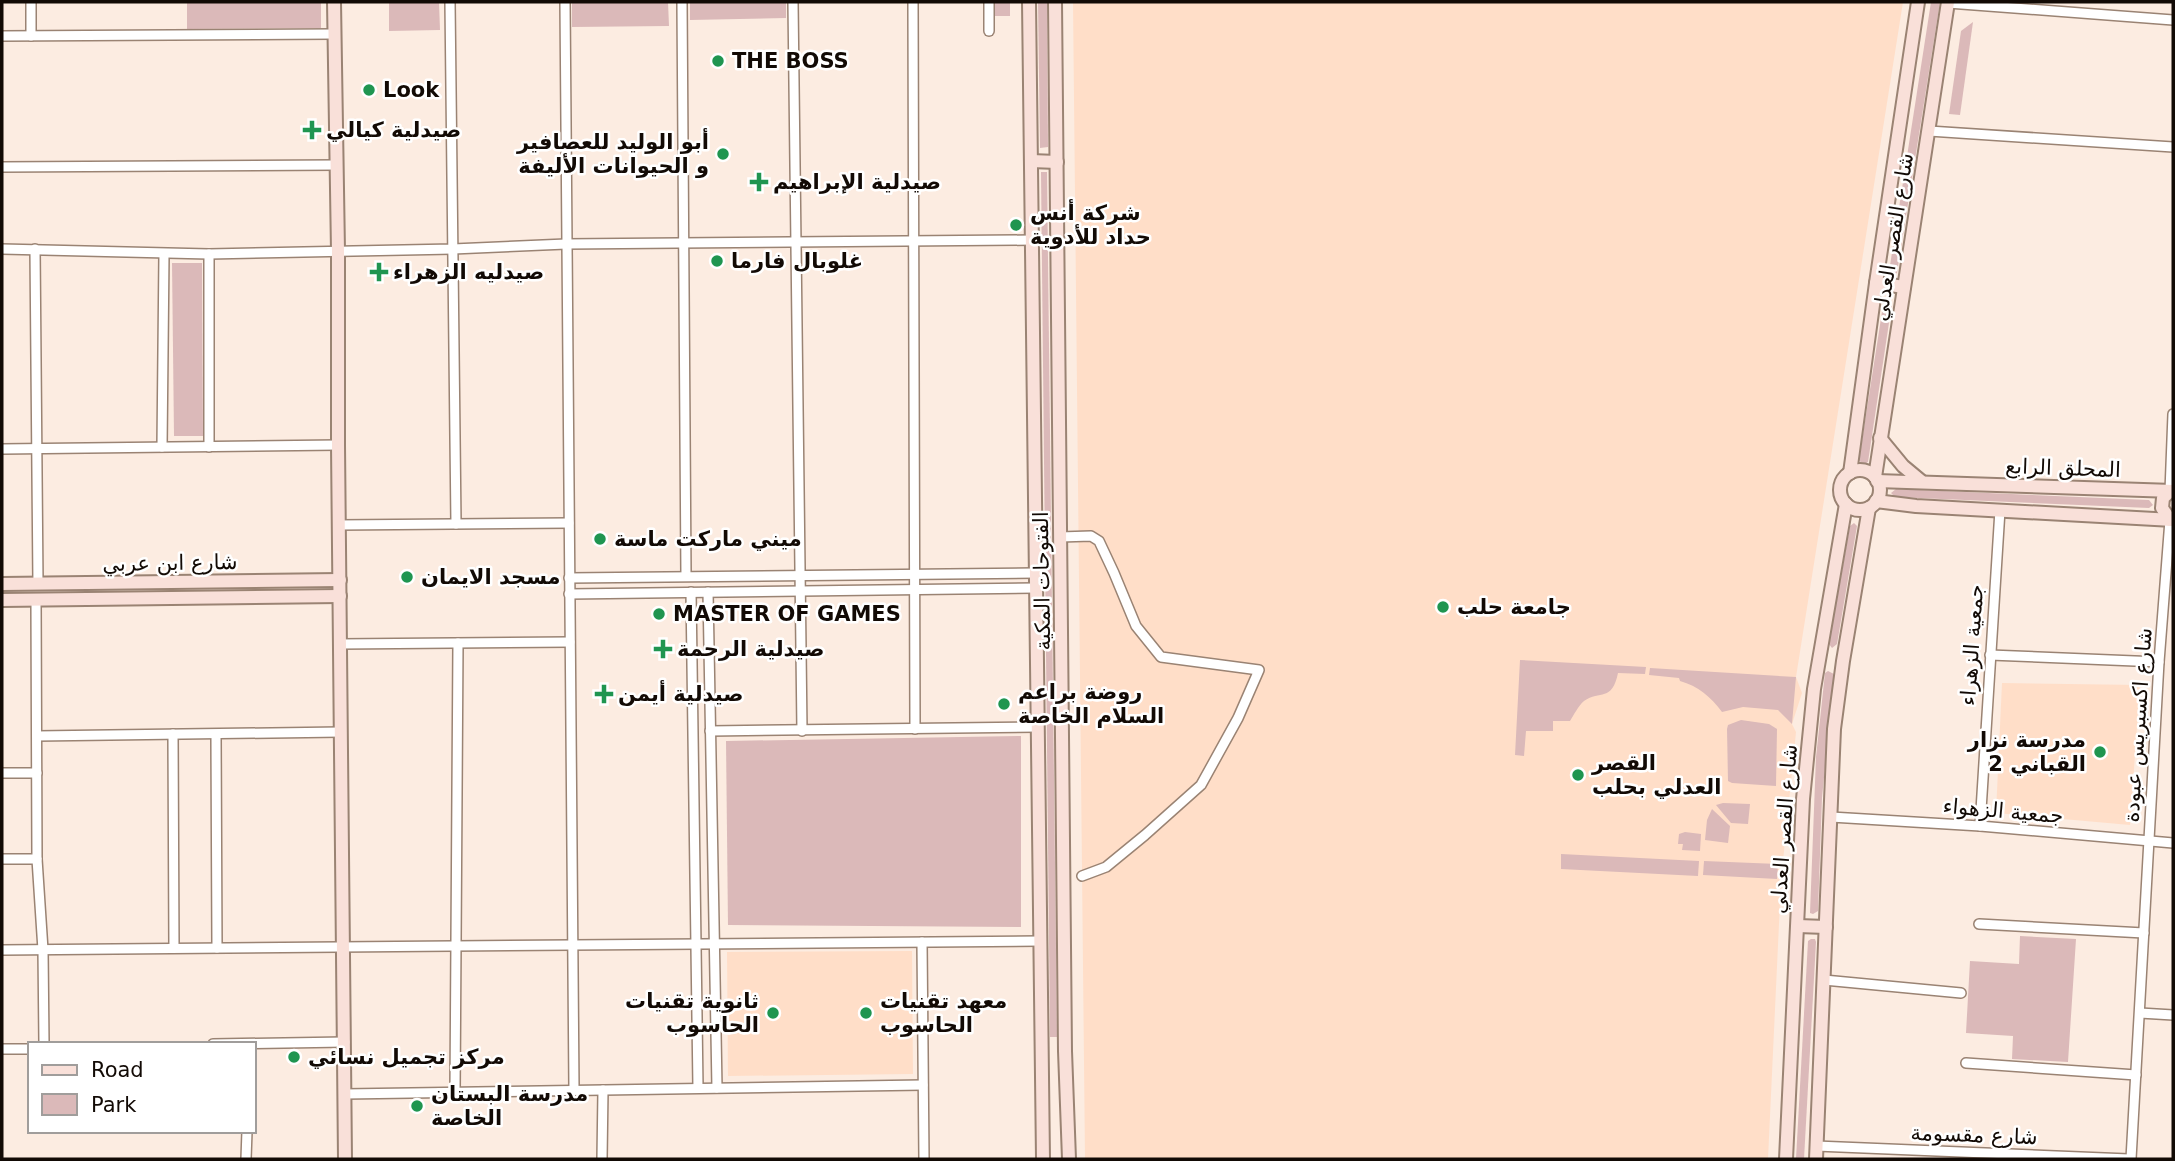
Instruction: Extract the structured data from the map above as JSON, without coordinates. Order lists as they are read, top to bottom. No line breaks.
{"streets":{"street":["شارع القصر العدلي","المحلق الرابع","شارع ابن عربي","الفتوحات المكية","جمعية الزهراء","شارع اكسبريس عبودة","جمعية الزهواء","شارع مقسومة"]},"crossings":[["شارع القصر العدلي","المحلق الرابع"],["شارع القصر العدلي","جمعية الزهواء"],["شارع القصر العدلي","شارع مقسومة"],["المحلق الرابع","جمعية الزهراء"],["المحلق الرابع","شارع اكسبريس عبودة"],["جمعية الزهراء","جمعية الزهواء"],["شارع اكسبريس عبودة","جمعية الزهواء"],["شارع اكسبريس عبودة","شارع مقسومة"]],"places":{"other":["THE BOSS","Look","أبو الوليد للعصافير و الحيوانات الأليفة","شركة أنس حداد للأدوية","غلوبال فارما","ميني ماركت ماسة","مسجد الايمان","جامعة حلب","MASTER OF GAMES","روضة براعم السلام الخاصة","مدرسة نزار القباني 2","القصر العدلي بحلب","ثانوية تقنيات الحاسوب","معهد تقنيات الحاسوب","مركز تجميل نسائي","مدرسة البستان الخاصة"],"health":["صيدلية كيالي","صيدلية الإبراهيم","صيدليه الزهراء","صيدلية الرحمة","صيدلية أيمن"]},"legend":["Road","Park"]}
